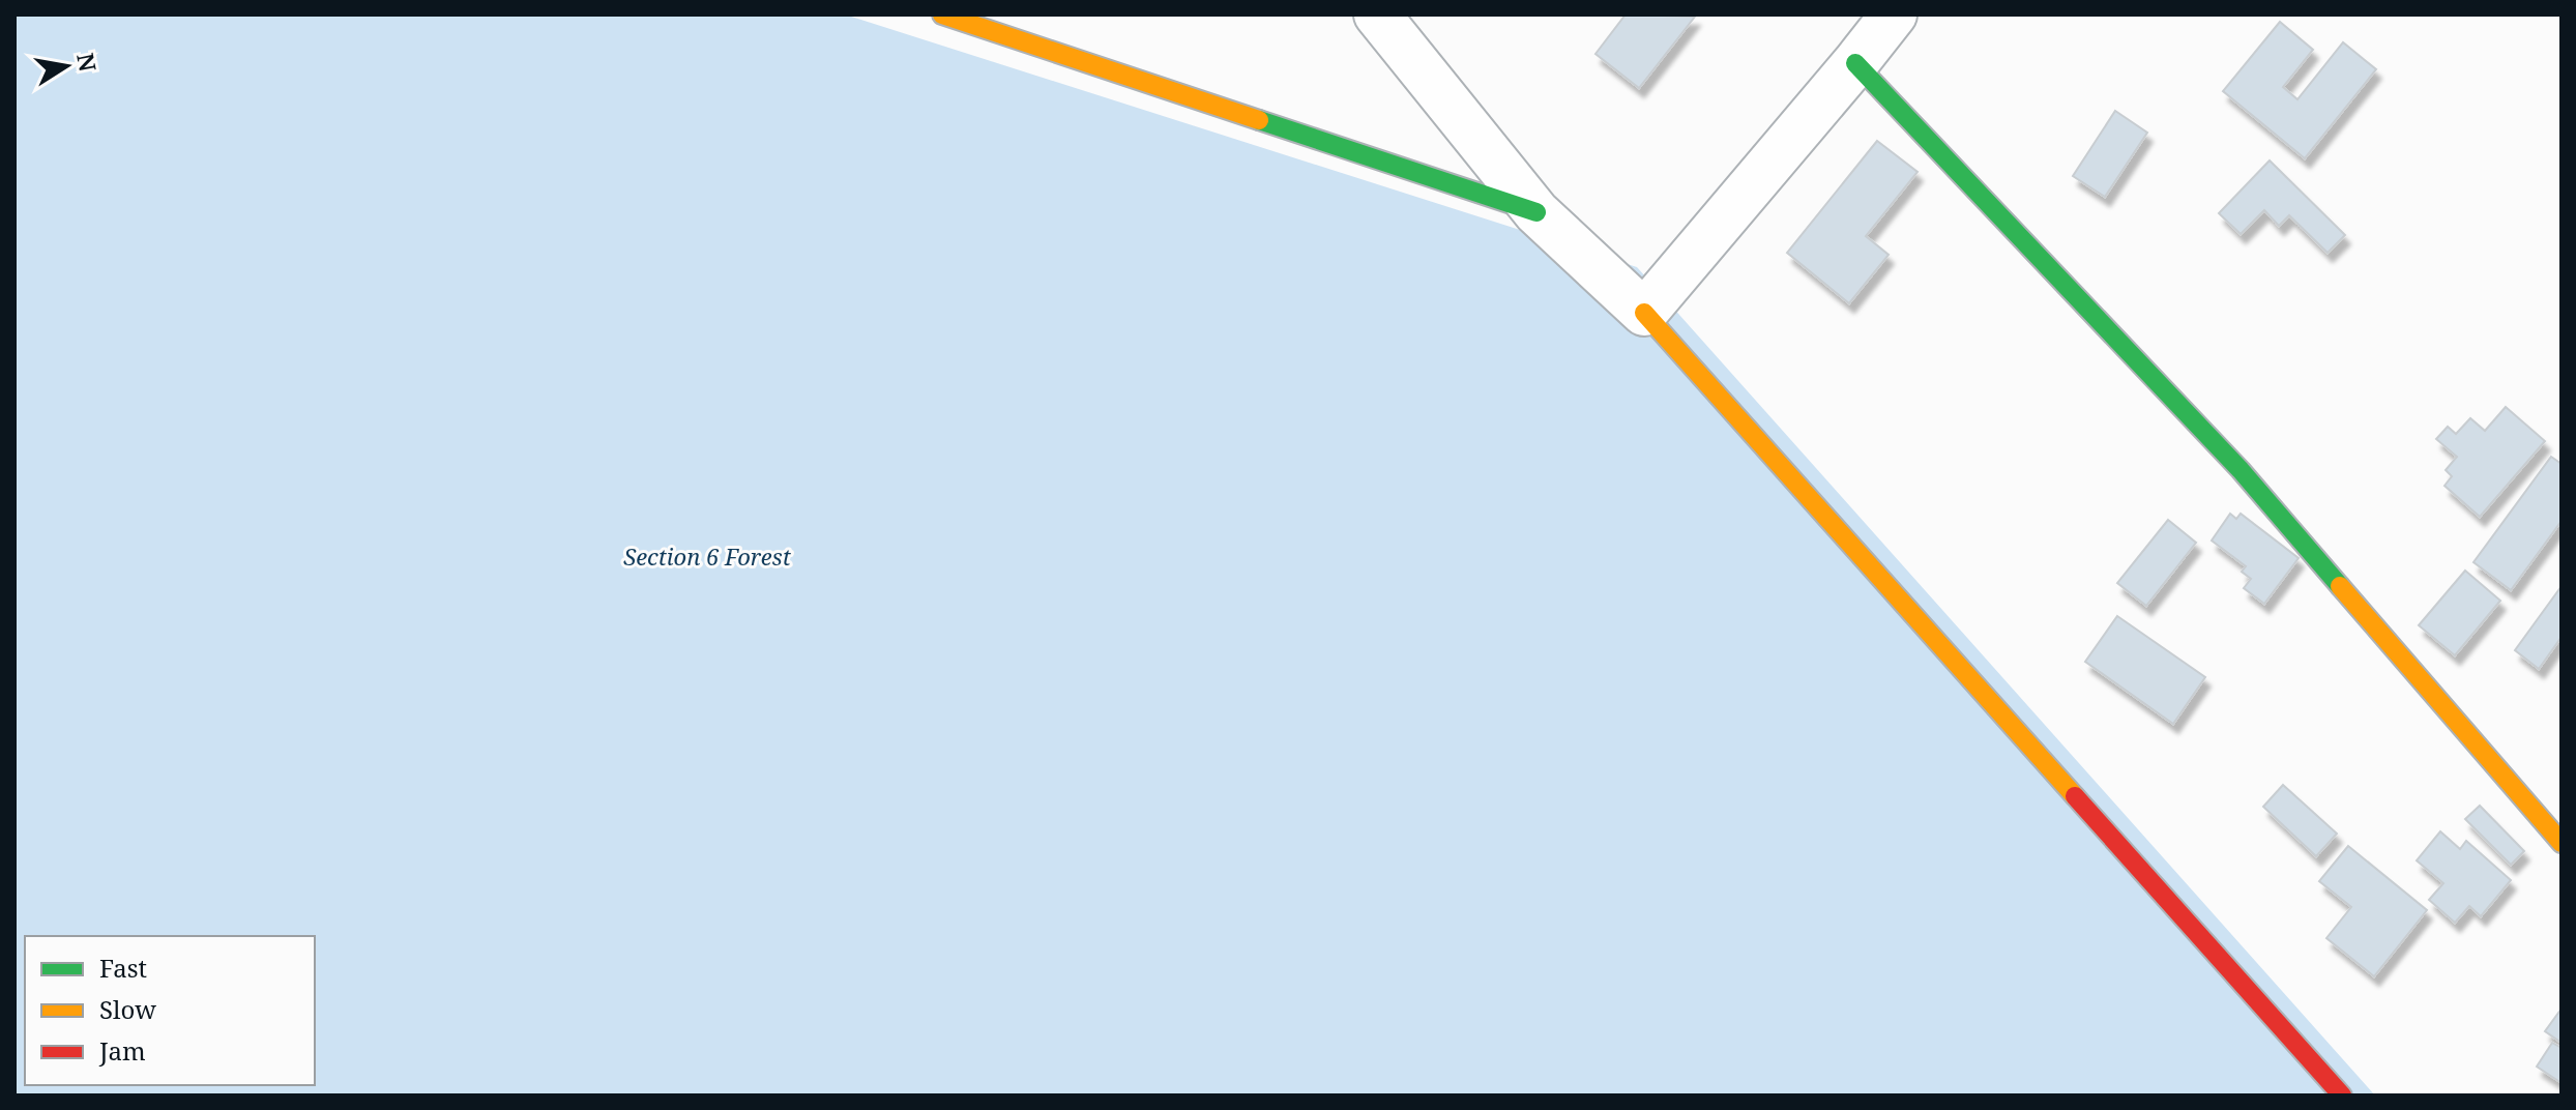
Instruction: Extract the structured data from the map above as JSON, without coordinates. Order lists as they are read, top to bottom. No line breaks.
{"parks":["Section 6 Forest"],"legend":["Fast","Slow","Jam"],"north":"right"}
